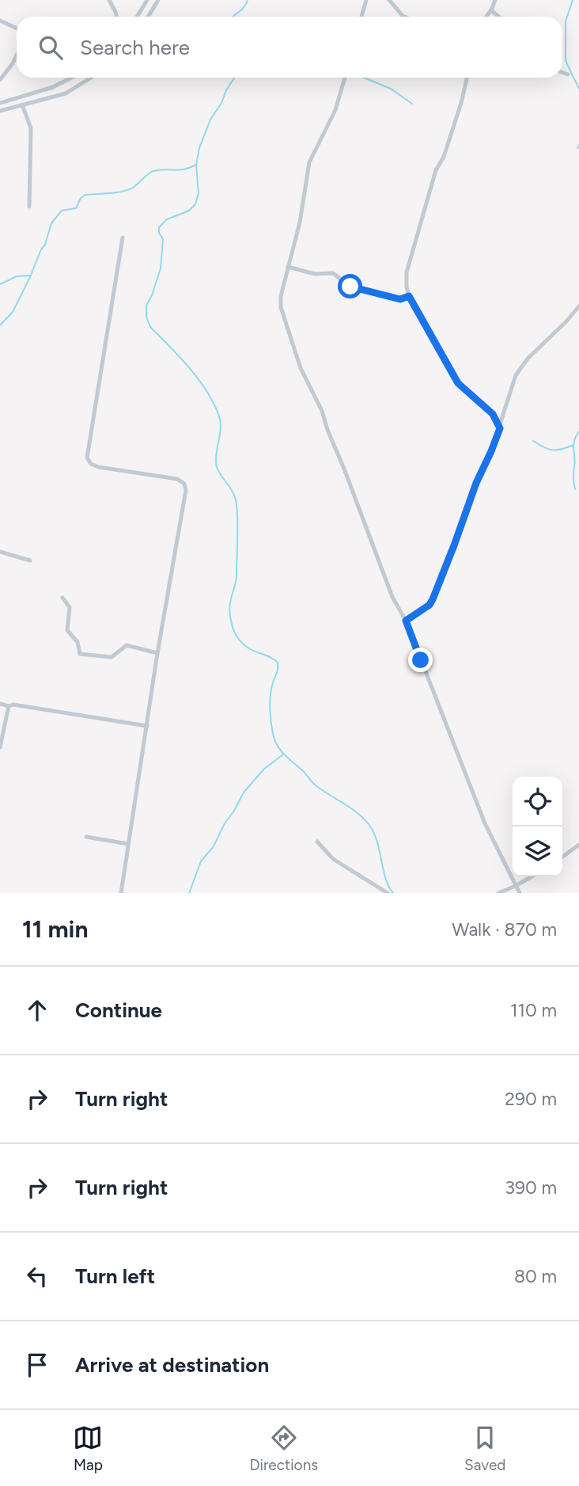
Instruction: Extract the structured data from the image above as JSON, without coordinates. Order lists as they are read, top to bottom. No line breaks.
{"page":{"search":"Search here","heading":["11 min","Walk · 870 m"],"list":[["Continue","110 m"],["Turn right","290 m"],["Turn right","390 m"],["Turn left","80 m"],"Arrive at destination"],"nav":["Map","Directions","Saved"]}}
